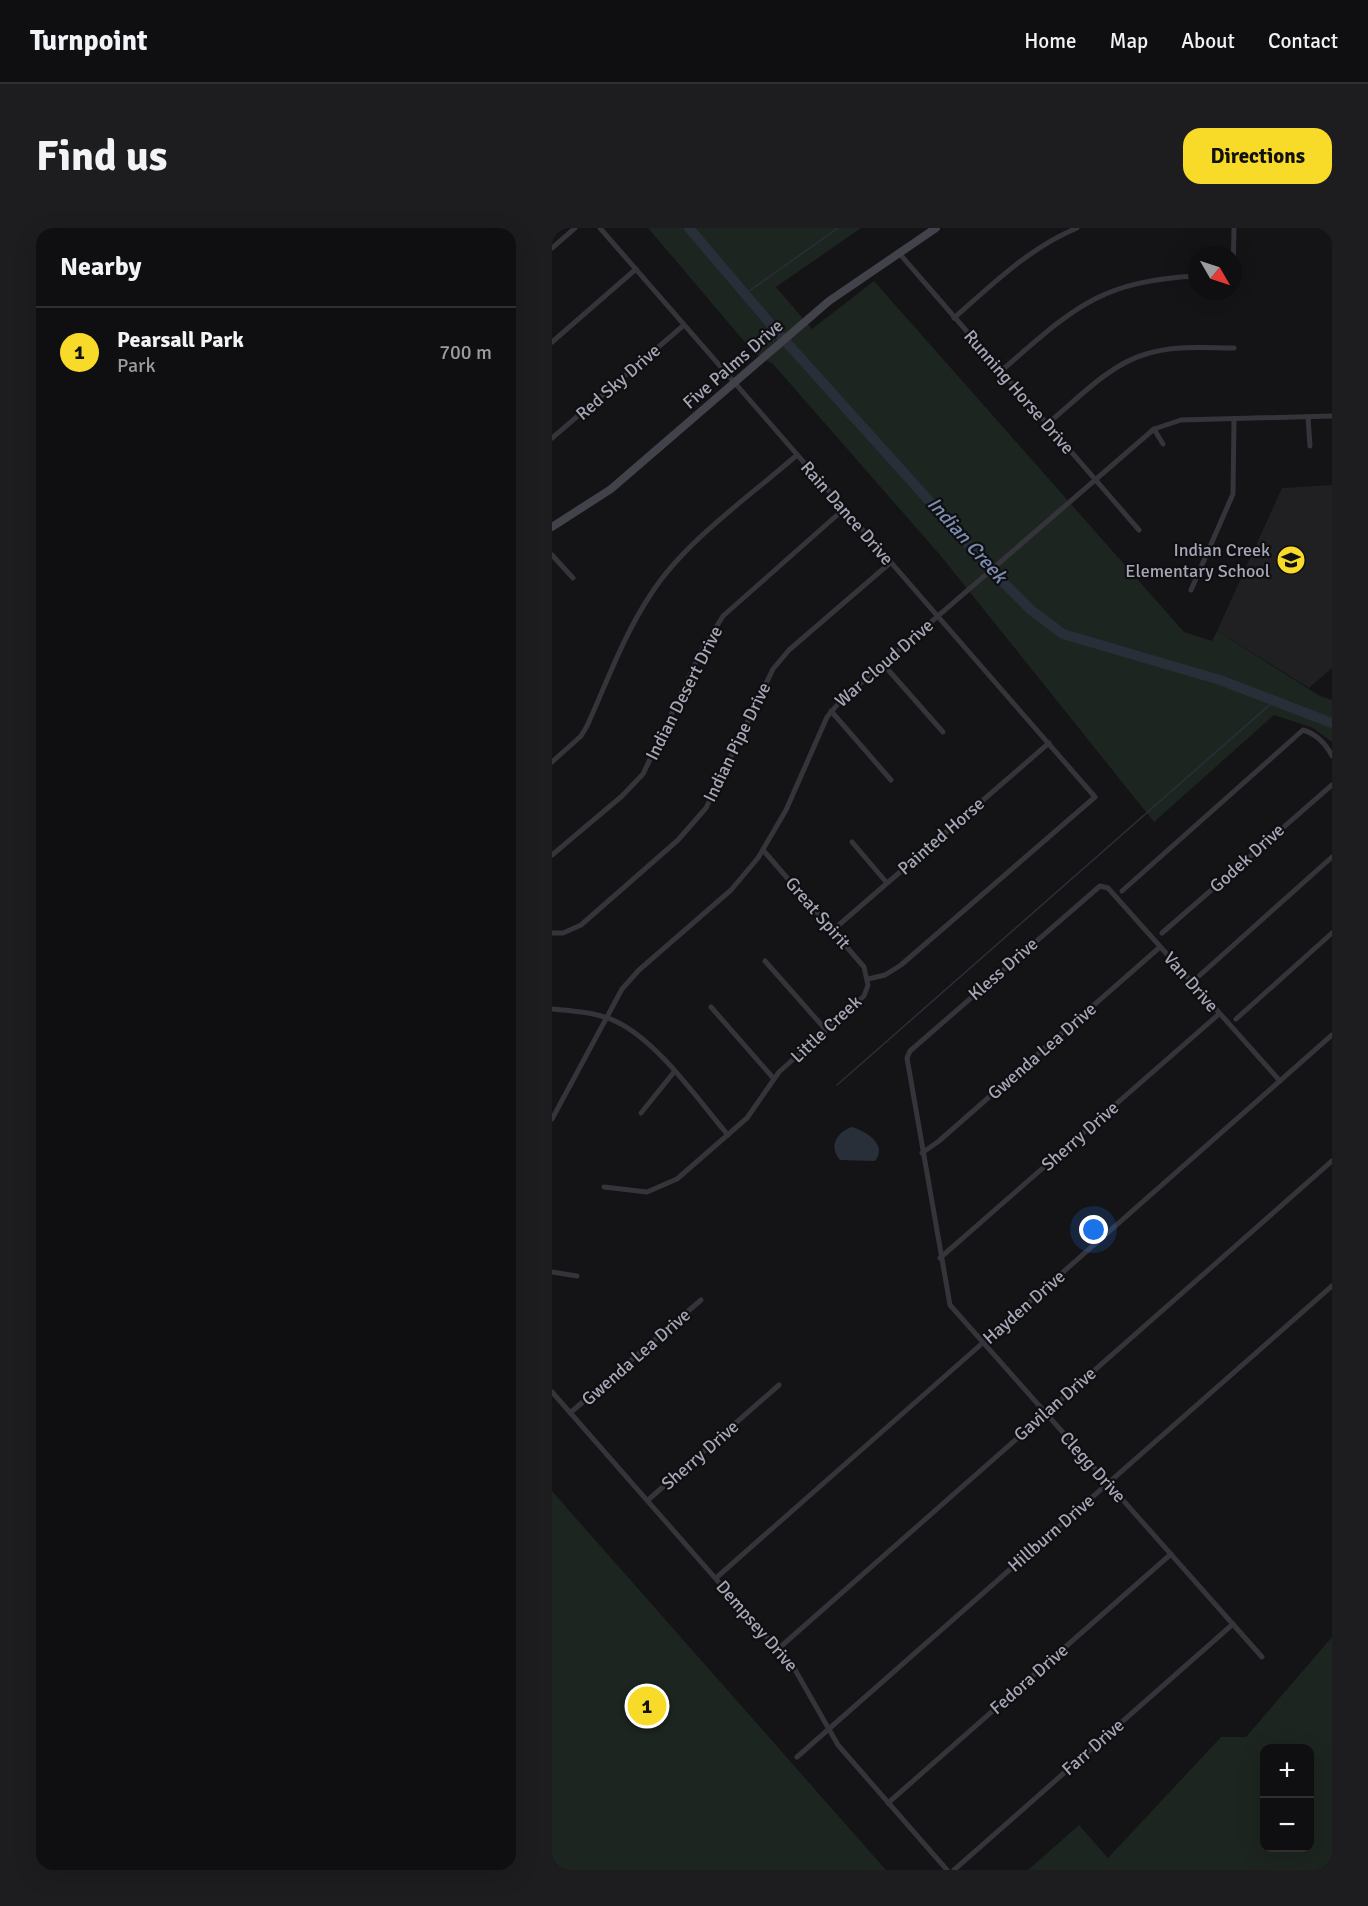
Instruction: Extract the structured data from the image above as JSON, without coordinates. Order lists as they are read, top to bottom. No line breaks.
{"streets":{"street":["Five Palms Drive","Red Sky Drive","Running Horse Drive","Rain Dance Drive","War Cloud Drive","Indian Desert Drive","Indian Pipe Drive","Painted Horse","Godek Drive","Great Spirit","Kless Drive","Van Drive","Little Creek","Gwenda Lea Drive","Sherry Drive","Hayden Drive","Gavilan Drive","Clegg Drive","Hillburn Drive","Dempsey Drive","Fedora Drive","Farr Drive"]},"crossings":[["Five Palms Drive","Running Horse Drive"],["Five Palms Drive","Rain Dance Drive"],["Red Sky Drive","Rain Dance Drive"],["Running Horse Drive","War Cloud Drive"],["Rain Dance Drive","War Cloud Drive"],["Rain Dance Drive","Indian Desert Drive"],["Rain Dance Drive","Indian Pipe Drive"],["Rain Dance Drive","Painted Horse"],["Rain Dance Drive","Little Creek"],["War Cloud Drive","Great Spirit"],["Painted Horse","Great Spirit"],["Great Spirit","Little Creek"],["Kless Drive","Van Drive"],["Kless Drive","Clegg Drive"],["Van Drive","Gwenda Lea Drive"],["Van Drive","Sherry Drive"],["Van Drive","Hayden Drive"],["Gwenda Lea Drive","Clegg Drive"],["Gwenda Lea Drive","Dempsey Drive"],["Sherry Drive","Clegg Drive"],["Sherry Drive","Dempsey Drive"],["Hayden Drive","Clegg Drive"],["Hayden Drive","Dempsey Drive"],["Gavilan Drive","Clegg Drive"],["Gavilan Drive","Dempsey Drive"],["Clegg Drive","Hillburn Drive"],["Clegg Drive","Fedora Drive"],["Clegg Drive","Farr Drive"],["Hillburn Drive","Dempsey Drive"],["Dempsey Drive","Fedora Drive"]],"water":["Indian Creek"],"places":{"school or university":["Indian Creek Elementary School"]},"north":"bottom right","page":{"header":"Turnpoint","nav":["Home","Map","About","Contact"],"buttons":"Directions","title":"Find us","heading":"Nearby","list":[{"mark":"1","name":"Pearsall Park","note":"Park","value":"700 m"}],"pins":"1","map_buttons":["+","−"]}}
